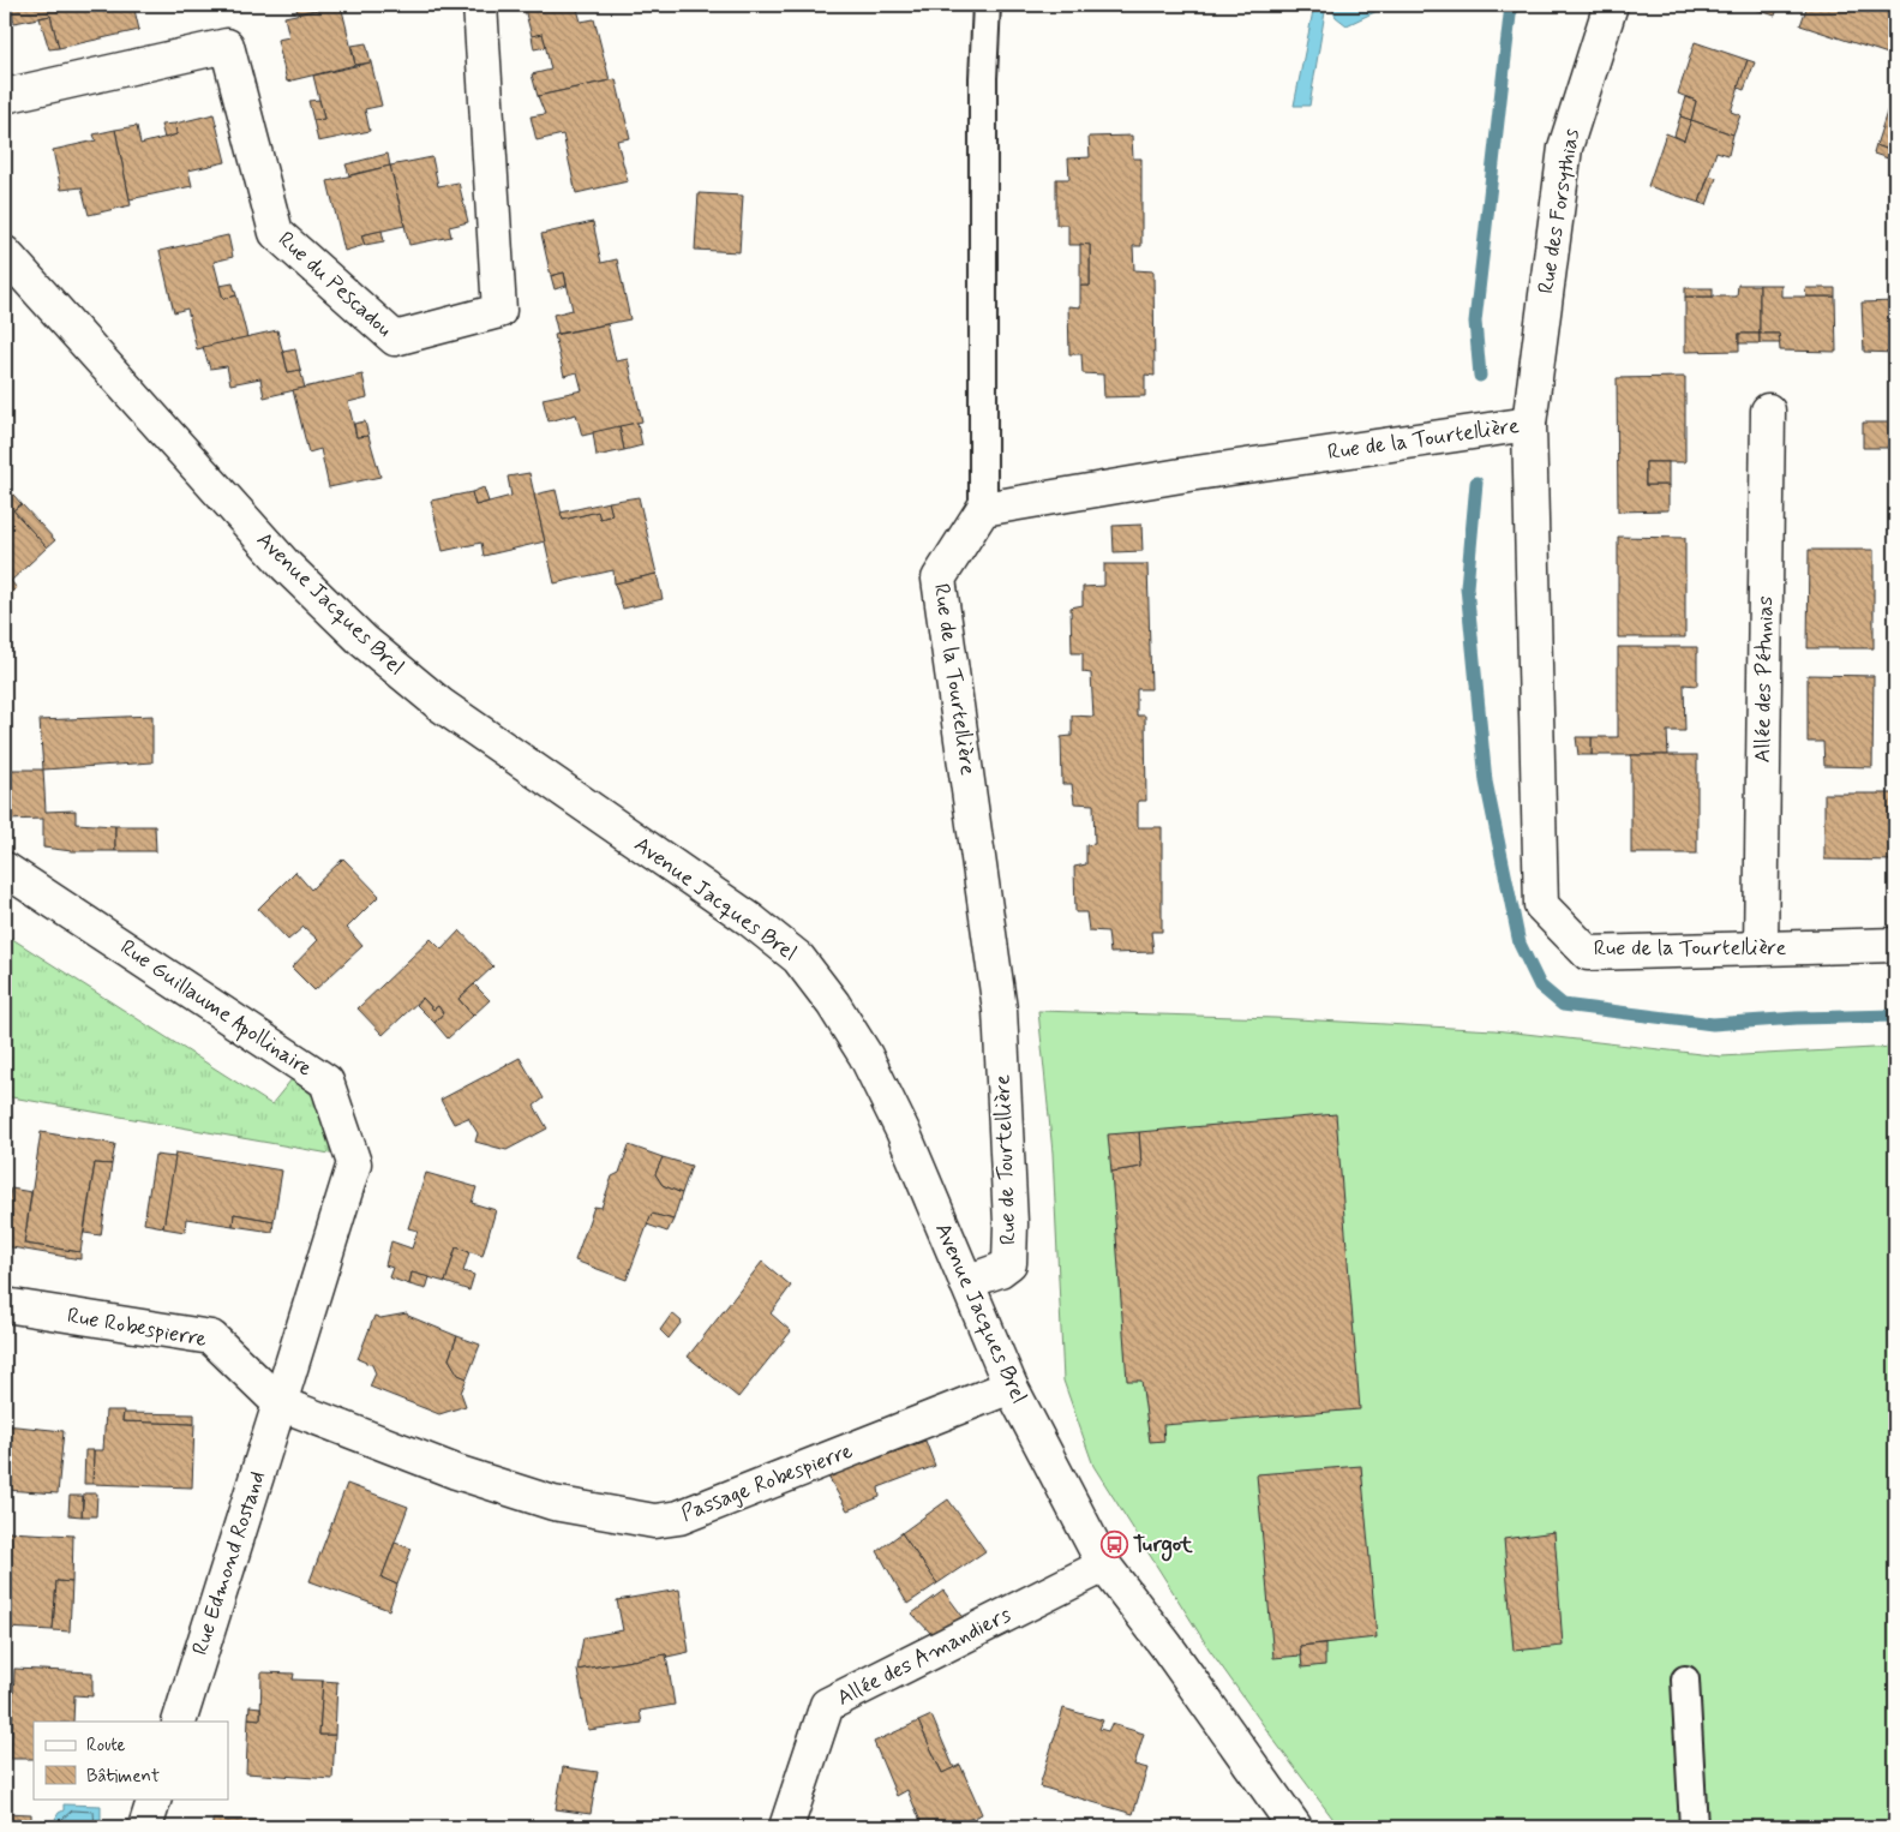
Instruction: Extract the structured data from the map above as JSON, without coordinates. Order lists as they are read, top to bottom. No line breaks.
{"streets":{"street":["Rue des Forsythias","Rue du Pescadou","Rue de la Tourtellière","Avenue Jacques Brel","Allée des Pétunias","Rue Guillaume Apollinaire","Rue de Tourtellière","Rue Robespierre","Passage Robespierre","Rue Edmond Rostand","Allée des Amandiers"]},"crossings":[["Rue des Forsythias","Rue de la Tourtellière"],["Rue de la Tourtellière","Allée des Pétunias"],["Rue de la Tourtellière","Rue de Tourtellière"],["Avenue Jacques Brel","Rue de Tourtellière"],["Avenue Jacques Brel","Passage Robespierre"],["Avenue Jacques Brel","Allée des Amandiers"],["Rue Guillaume Apollinaire","Rue Robespierre"],["Rue Guillaume Apollinaire","Passage Robespierre"],["Rue Guillaume Apollinaire","Rue Edmond Rostand"],["Rue Robespierre","Passage Robespierre"],["Rue Robespierre","Rue Edmond Rostand"],["Passage Robespierre","Rue Edmond Rostand"]],"places":{"bus stop":["Turgot"]},"legend":["Route","Bâtiment"]}
